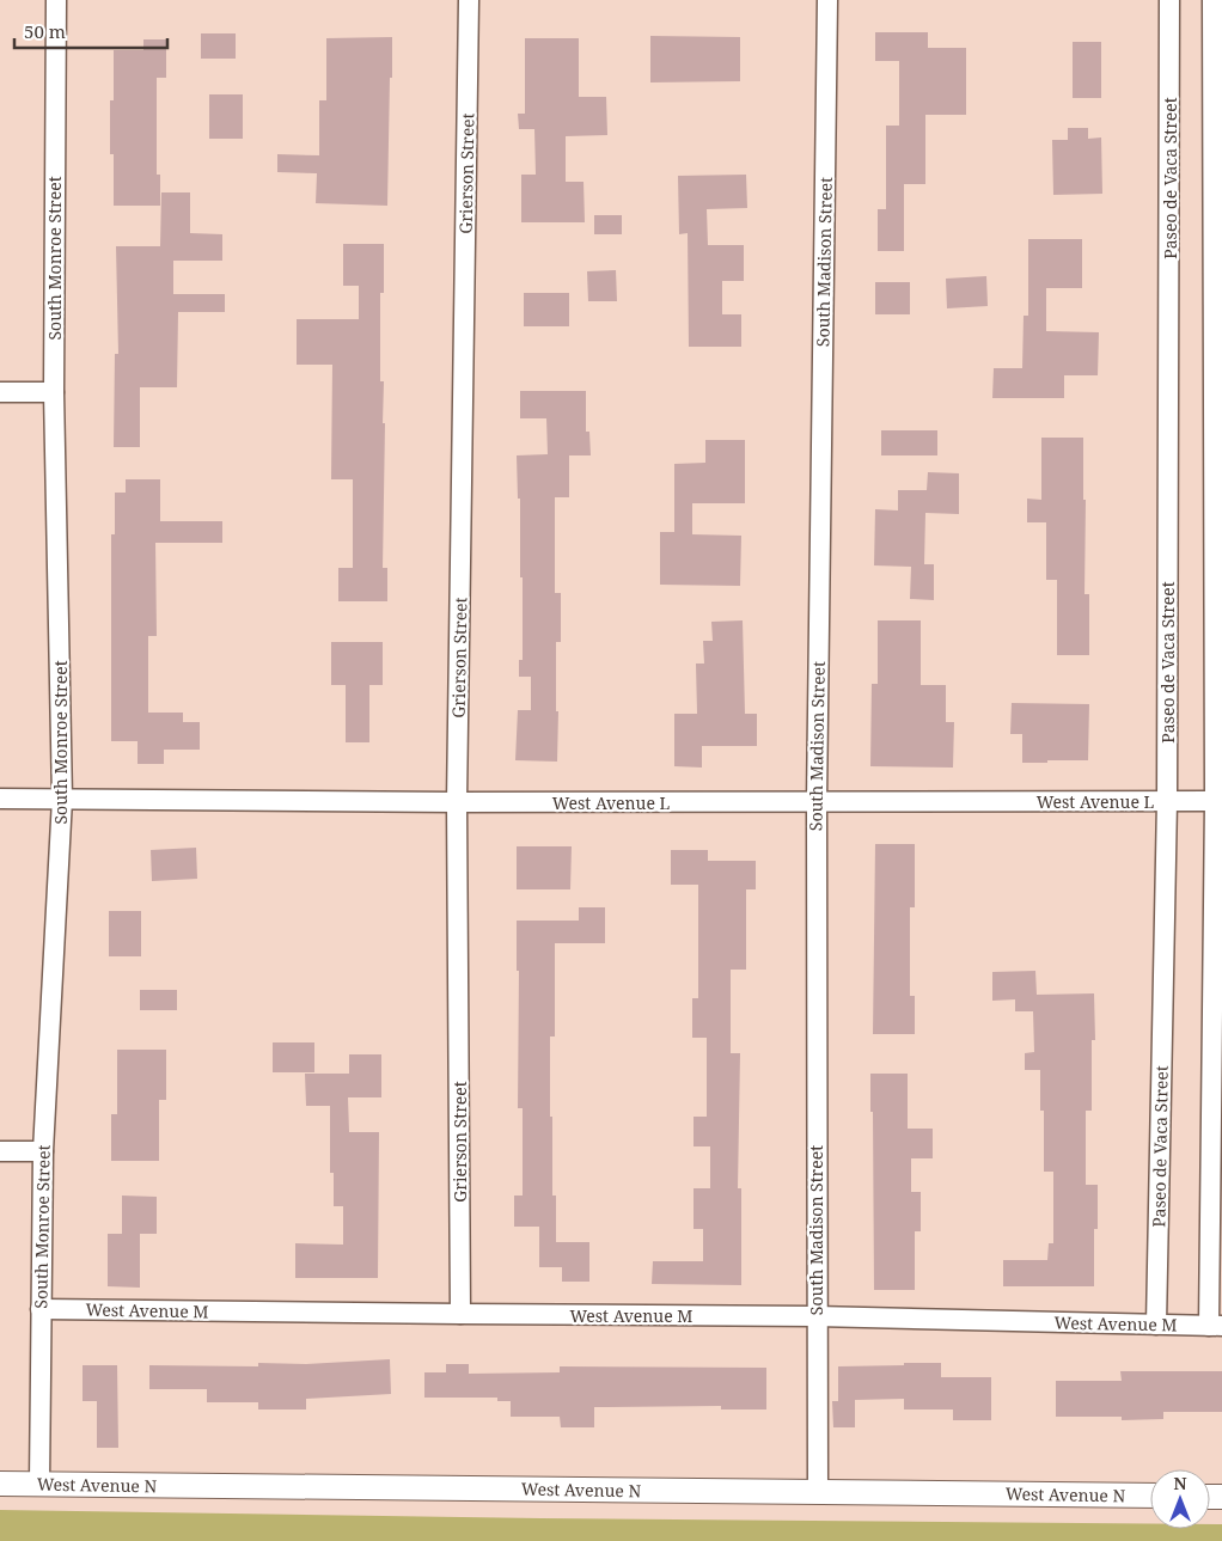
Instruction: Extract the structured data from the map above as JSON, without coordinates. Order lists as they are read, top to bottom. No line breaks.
{"streets":{"main road":["West Avenue N"],"street":["Grierson Street","Paseo de Vaca Street","South Monroe Street","South Madison Street","West Avenue L","West Avenue M"]},"crossings":[["Grierson Street","West Avenue L"],["Grierson Street","West Avenue M"],["Paseo de Vaca Street","West Avenue L"],["Paseo de Vaca Street","West Avenue M"],["South Monroe Street","West Avenue L"],["South Monroe Street","West Avenue M"],["South Monroe Street","West Avenue N"],["South Madison Street","West Avenue L"],["South Madison Street","West Avenue M"],["South Madison Street","West Avenue N"]],"scale_bar":"50 m","north":"top"}
